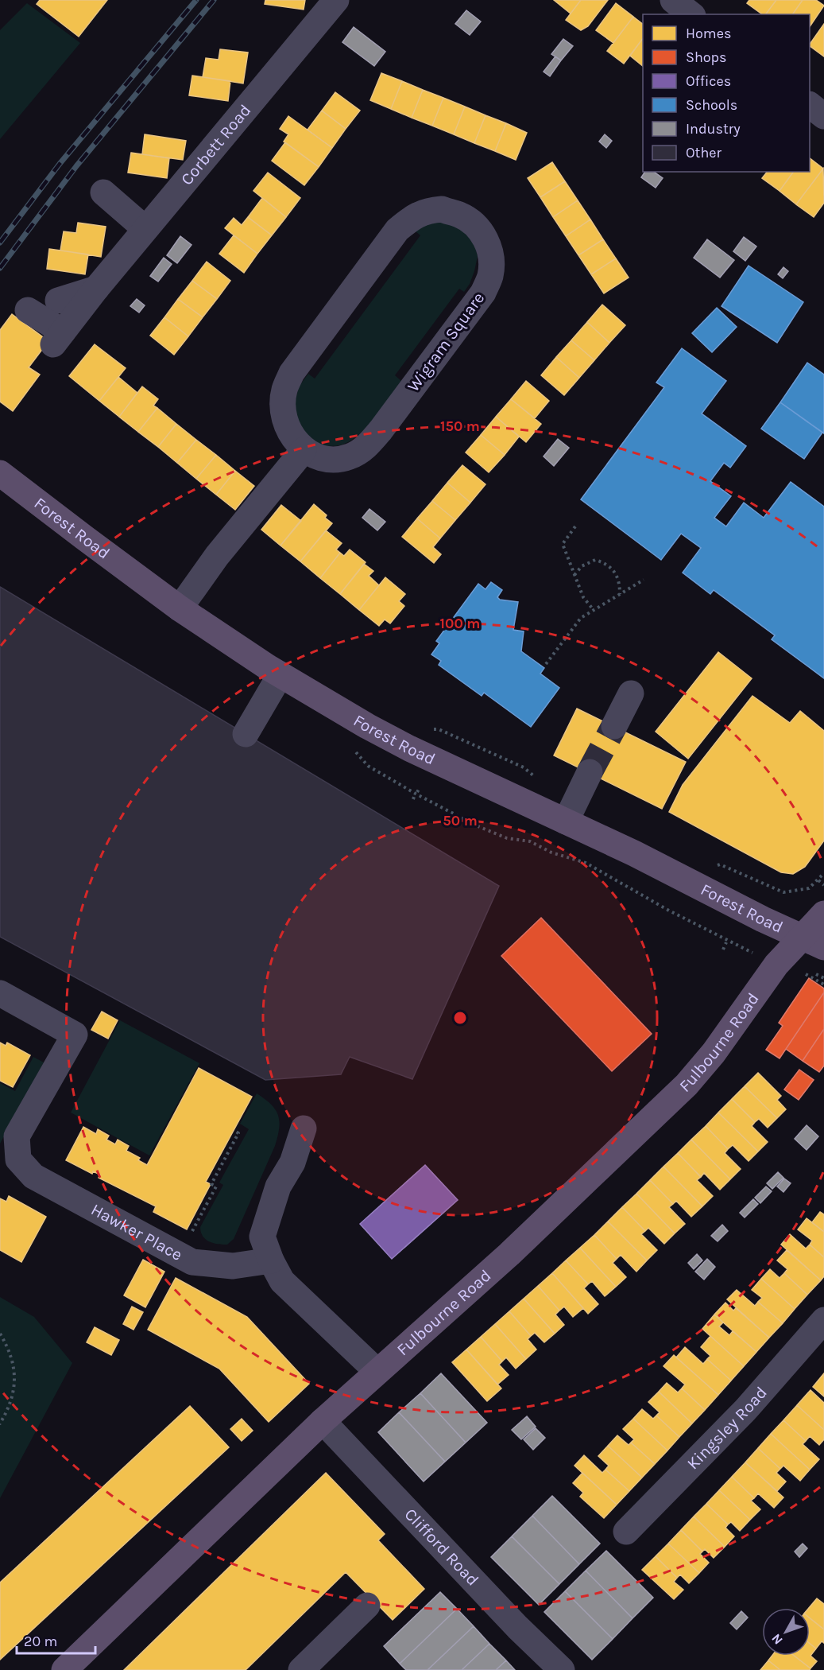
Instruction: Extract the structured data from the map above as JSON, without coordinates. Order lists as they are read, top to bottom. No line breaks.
{"streets":{"main road":["Forest Road","Fulbourne Road"],"street":["Corbett Road","Wigram Square","Hawker Place","Kingsley Road","Clifford Road"]},"crossings":[["Forest Road","Fulbourne Road"],["Fulbourne Road","Clifford Road"]],"legend":["Homes","Shops","Offices","Schools","Industry","Other"],"scale_bar":"20 m","north":"bottom left","rings":["150 m","100 m","50 m"]}
